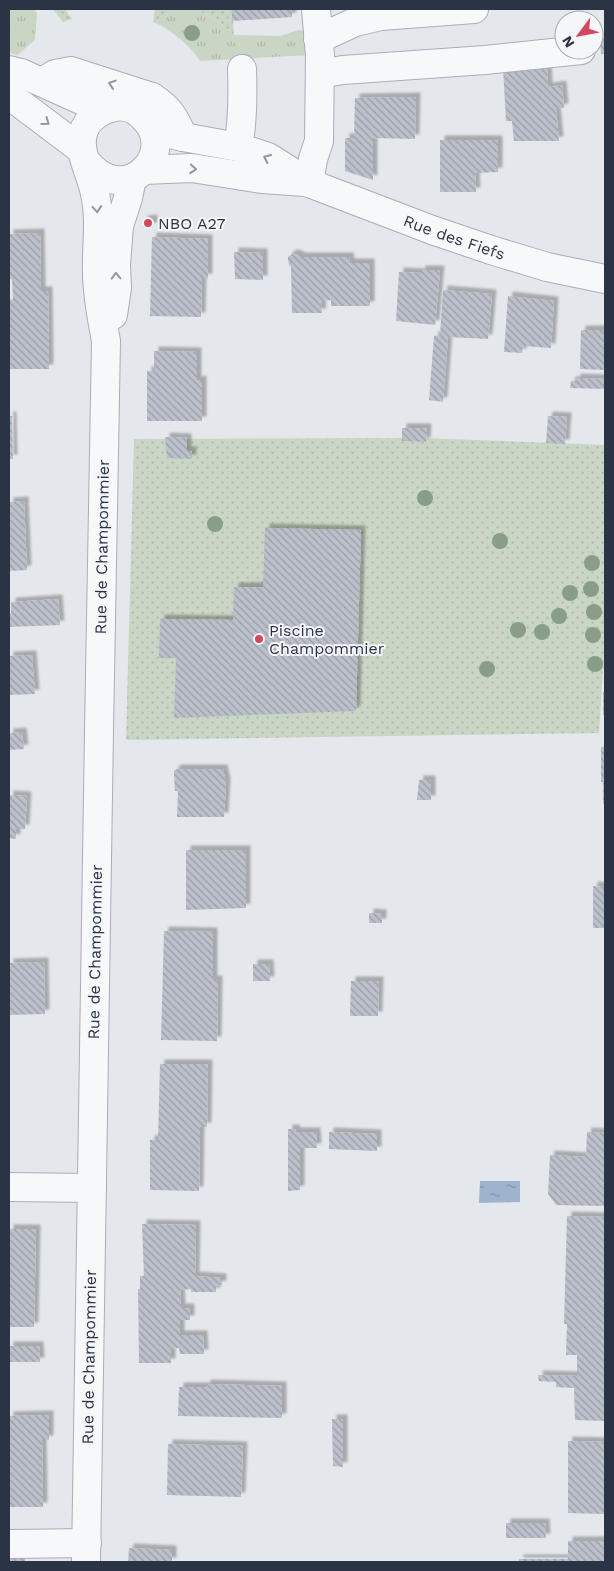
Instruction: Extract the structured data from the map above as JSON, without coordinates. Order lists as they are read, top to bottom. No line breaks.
{"streets":{"street":["Rue des Fiefs","Rue de Champommier"]},"crossings":[["Rue des Fiefs","Rue de Champommier"]],"places":["NBO A27","Piscine Champommier"],"north":"bottom left"}
